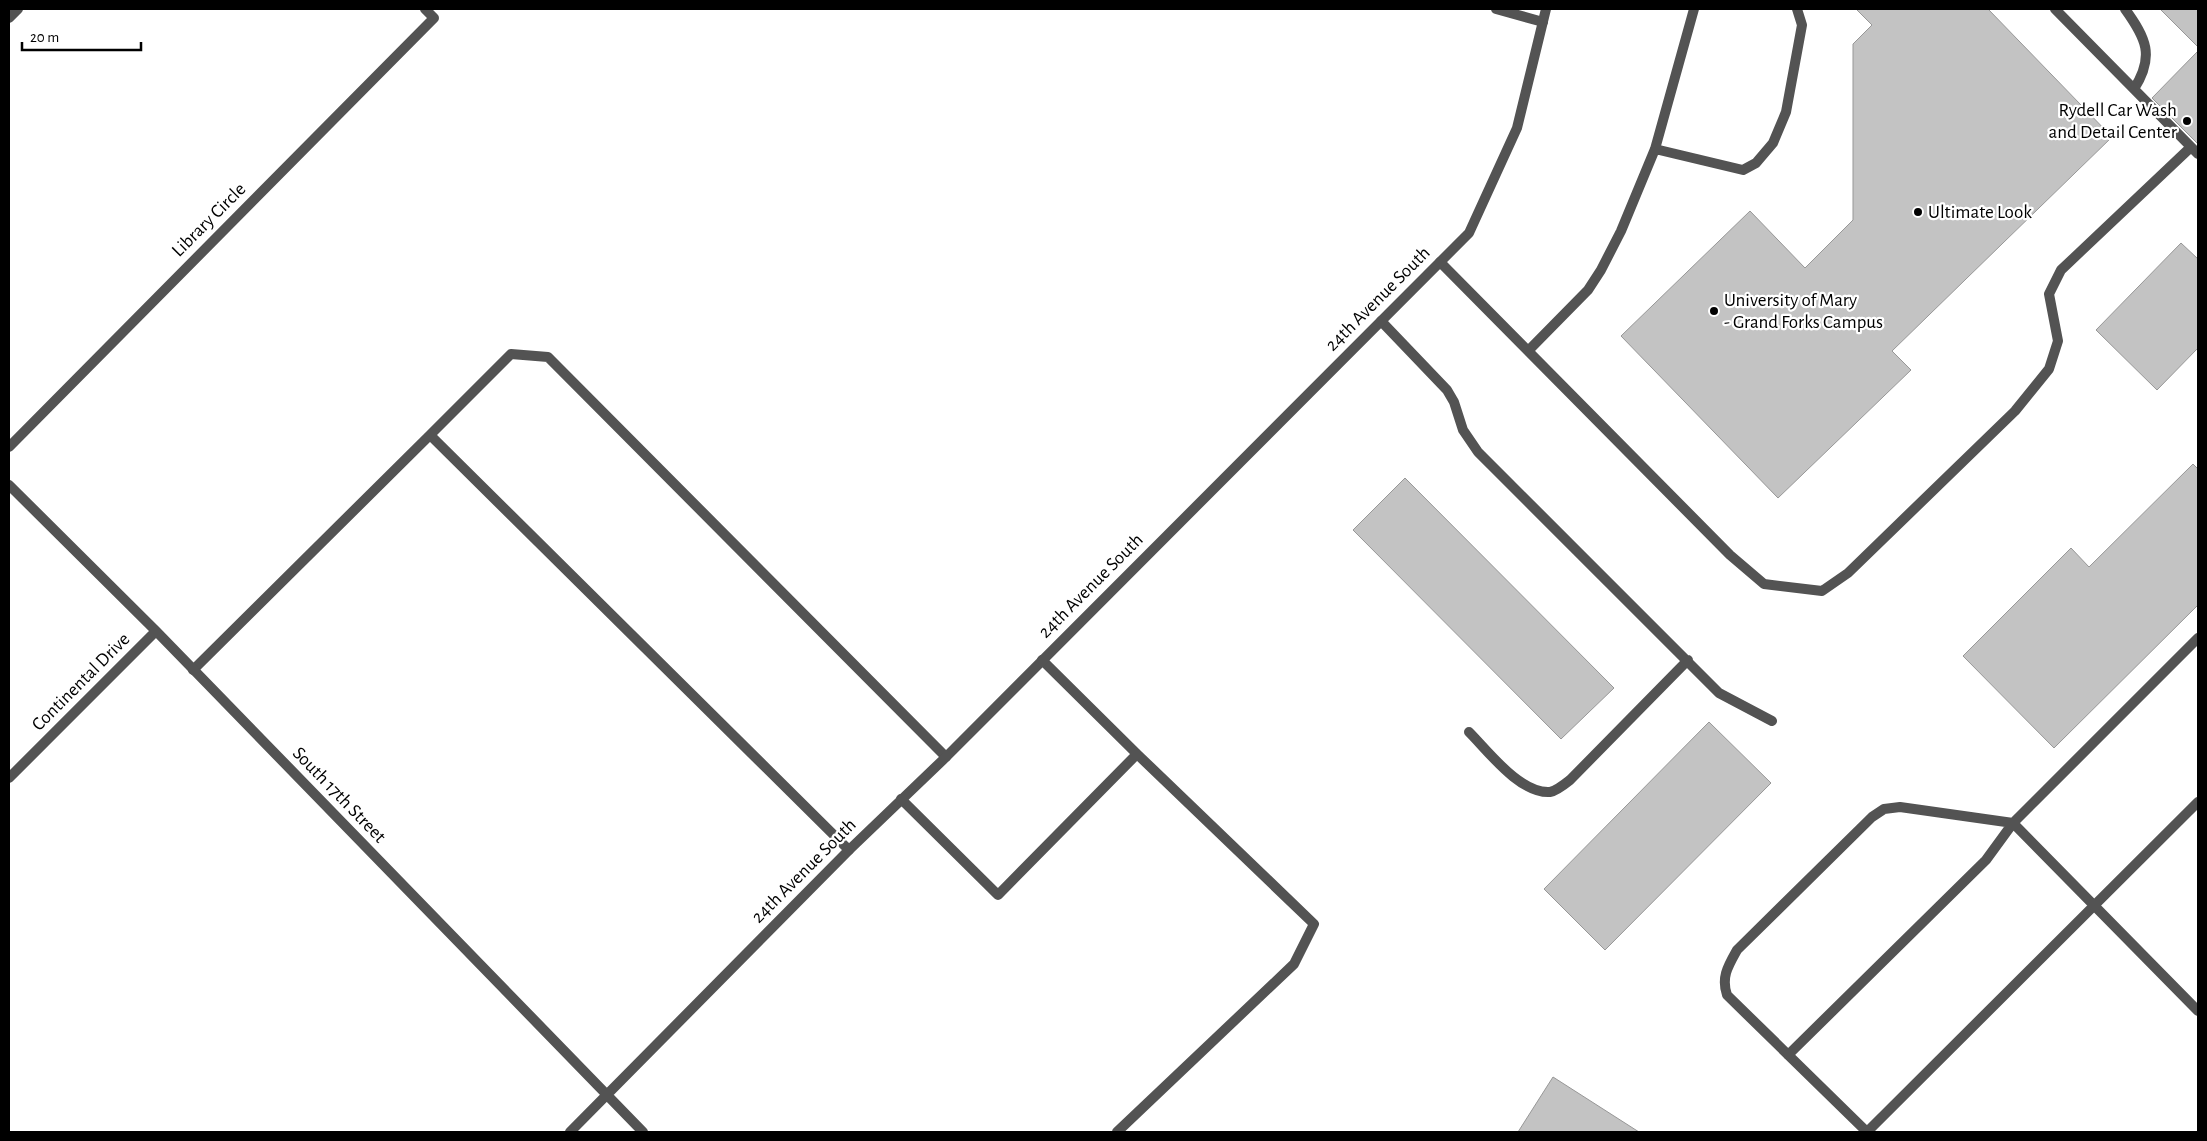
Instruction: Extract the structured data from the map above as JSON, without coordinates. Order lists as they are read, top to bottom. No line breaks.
{"streets":{"street":["Library Circle","24th Avenue South","Continental Drive","South 17th Street"]},"crossings":[["24th Avenue South","South 17th Street"],["Continental Drive","South 17th Street"]],"places":["Rydell Car Wash and Detail Center","Ultimate Look","University of Mary - Grand Forks Campus"],"scale_bar":"20 m"}
